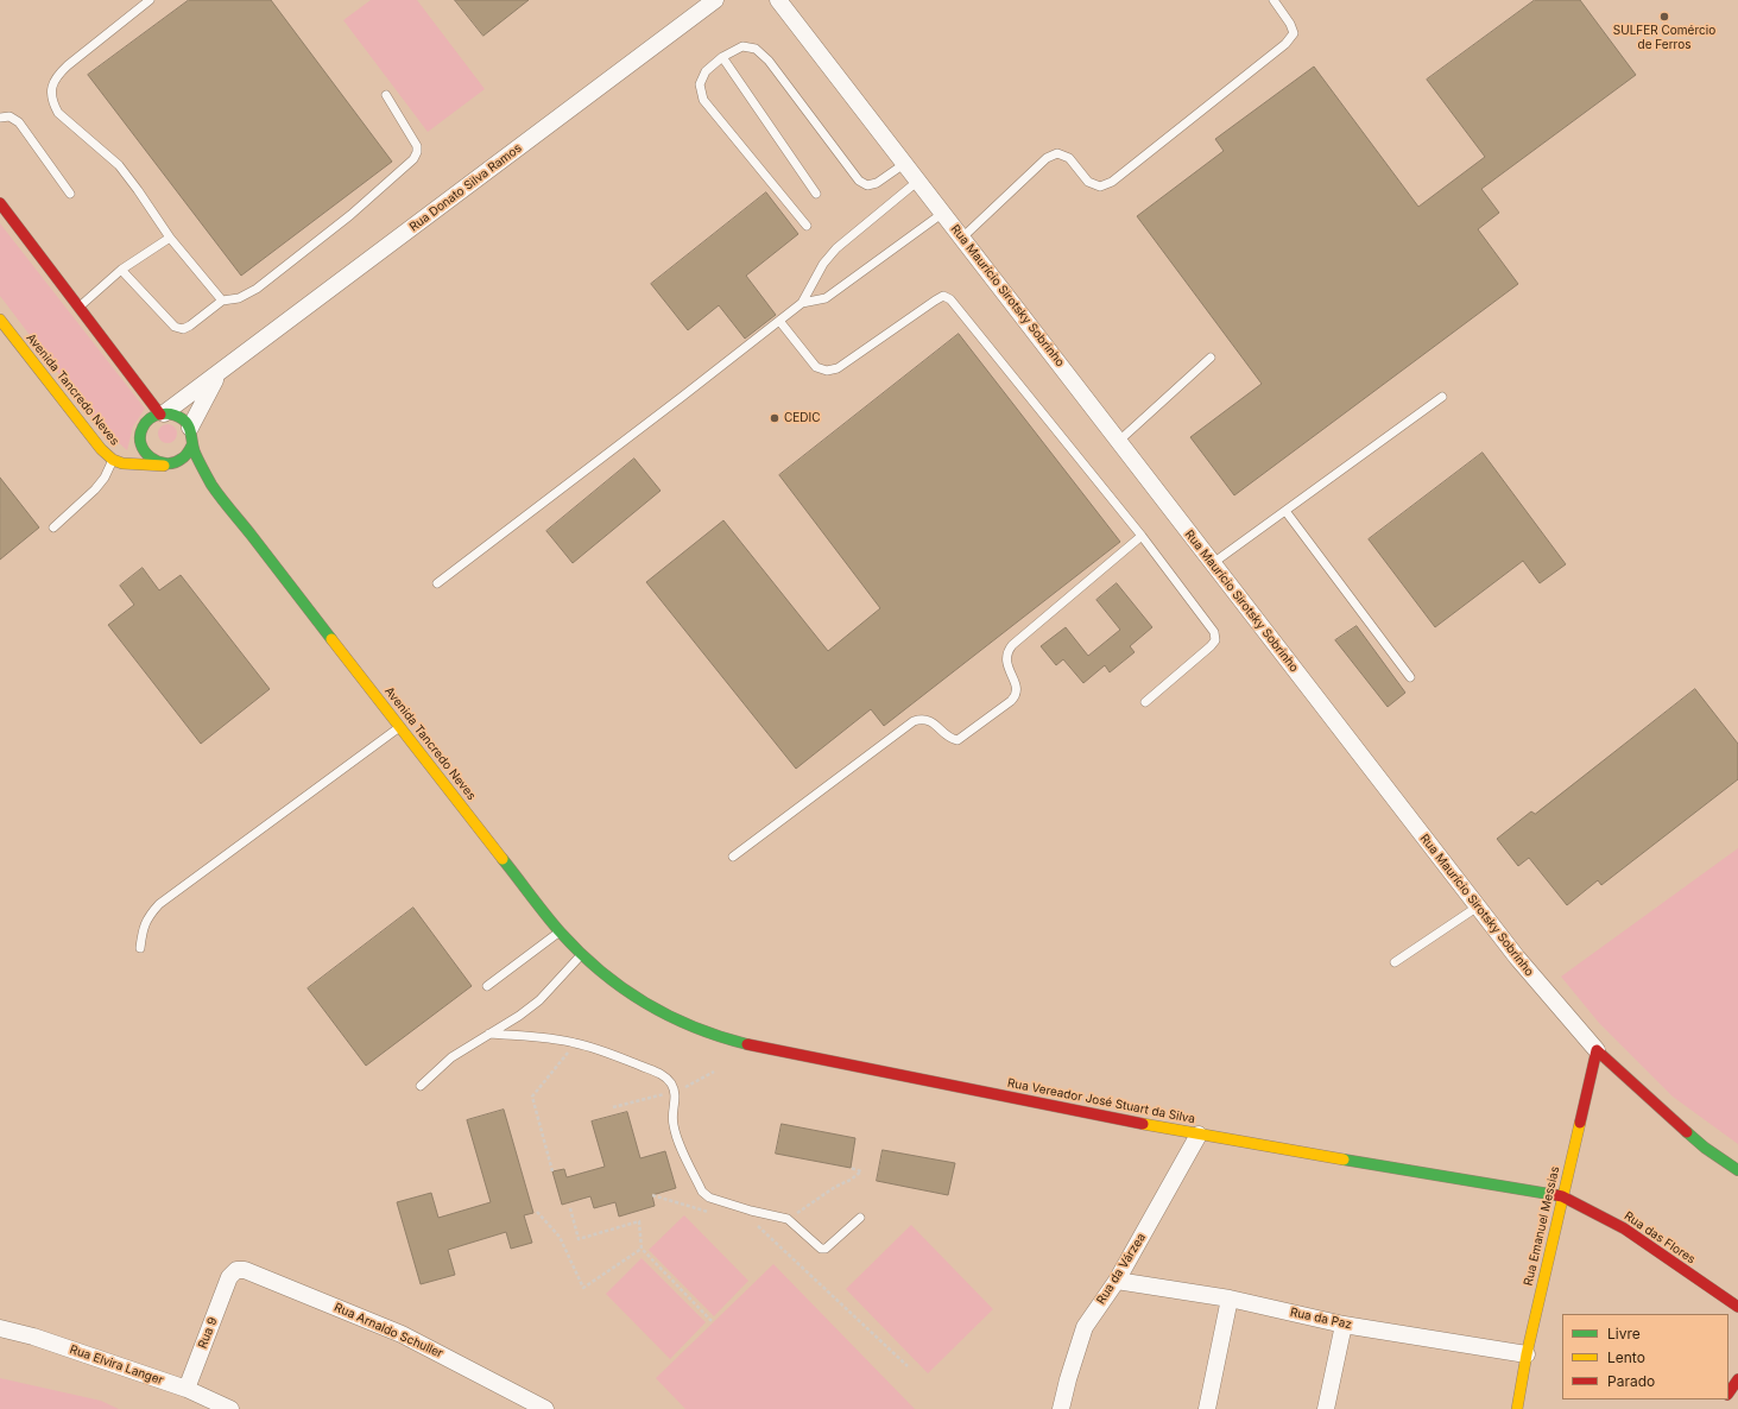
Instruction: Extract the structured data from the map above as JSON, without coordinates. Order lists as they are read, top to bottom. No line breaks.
{"streets":{"main road":["Rua Maurício Sirotsky Sobrinho","Avenida Tancredo Neves","Rua Vereador José Stuart da Silva","Rua Emanuel Messias","Rua das Flores"],"street":["Rua Donato Silva Ramos","Rua da Várzea","Rua da Paz","Rua Arnaldo Schuller","Rua 9","Rua Elvira Langer"]},"crossings":[["Rua Donato Silva Ramos","Avenida Tancredo Neves"],["Rua Maurício Sirotsky Sobrinho","Rua Emanuel Messias"],["Avenida Tancredo Neves","Rua Vereador José Stuart da Silva"],["Rua Vereador José Stuart da Silva","Rua Emanuel Messias"],["Rua Vereador José Stuart da Silva","Rua das Flores"],["Rua Vereador José Stuart da Silva","Rua da Várzea"],["Rua Emanuel Messias","Rua das Flores"],["Rua Emanuel Messias","Rua da Paz"],["Rua da Várzea","Rua da Paz"],["Rua Arnaldo Schuller","Rua 9"],["Rua 9","Rua Elvira Langer"]],"places":["SULFER Comércio de Ferros","CEDIC"],"legend":["Livre","Lento","Parado"]}
